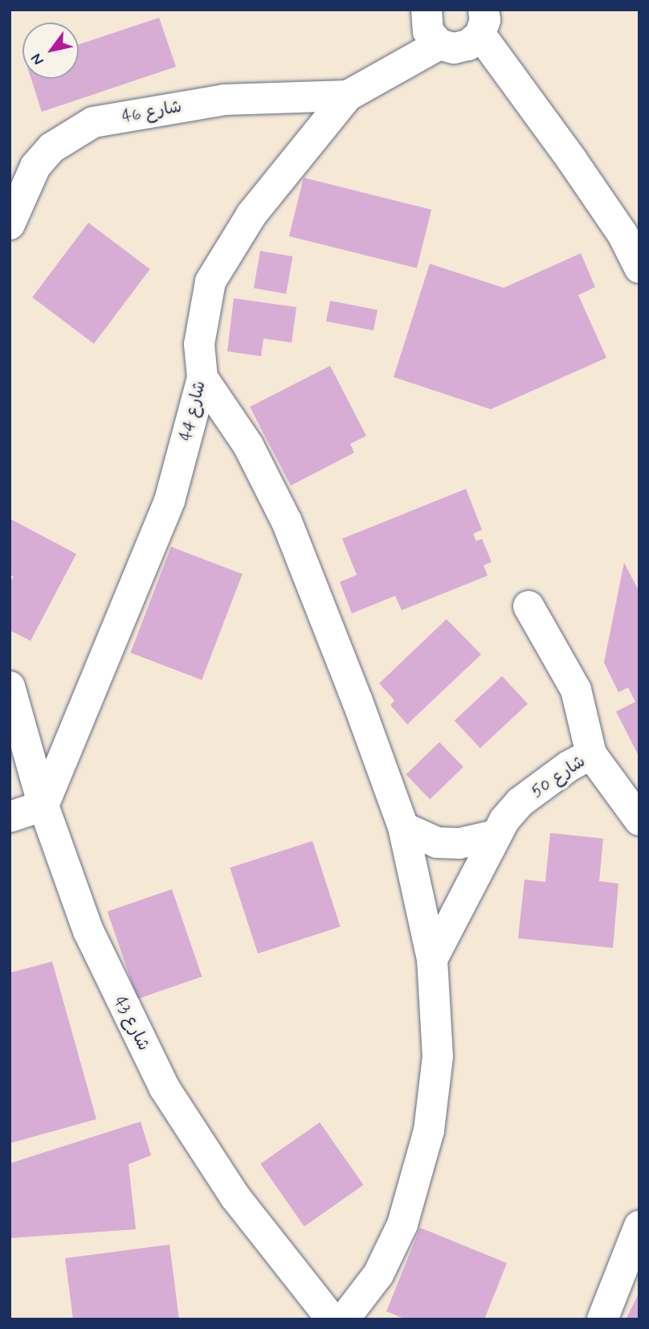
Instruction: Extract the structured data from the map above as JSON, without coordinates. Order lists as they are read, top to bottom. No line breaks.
{"streets":{"street":["شارع 46","شارع 44","شارع 50","شارع 43"]},"crossings":[["شارع 46","شارع 44"],["شارع 44","شارع 43"]],"north":"bottom left"}
